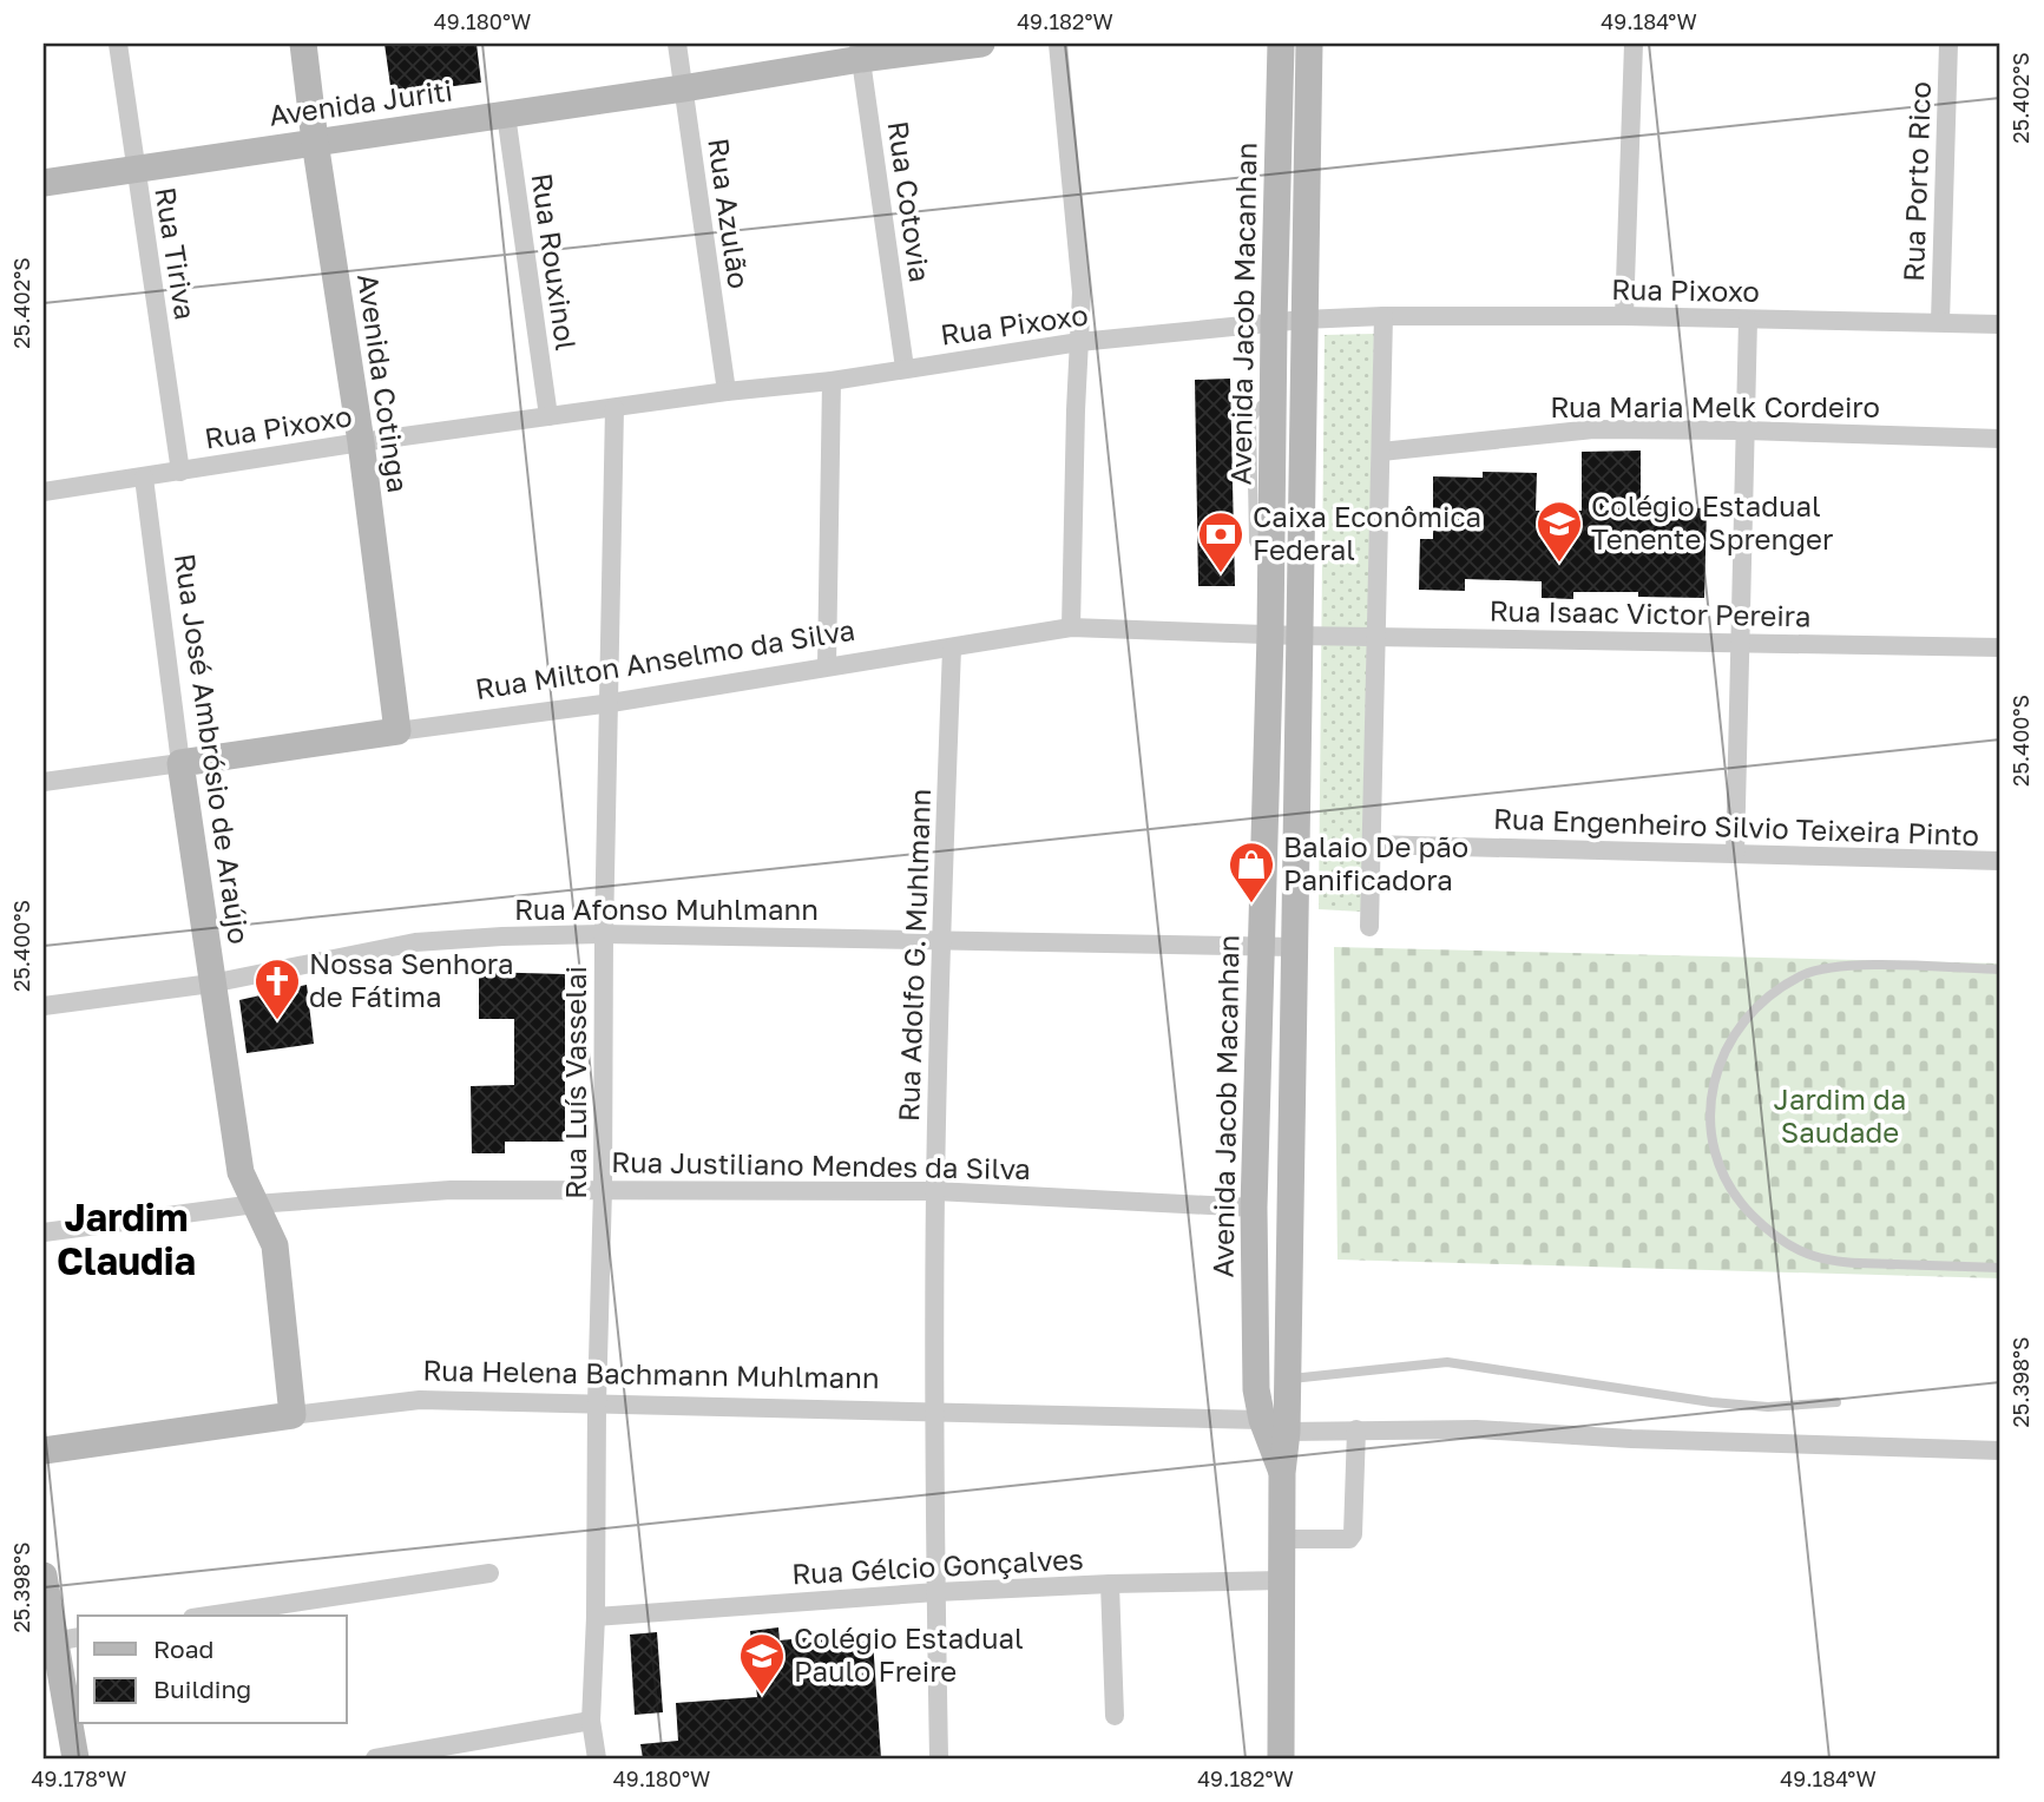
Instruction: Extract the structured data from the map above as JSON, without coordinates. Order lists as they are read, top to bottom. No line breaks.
{"streets":{"main road":["Avenida Juriti","Avenida Jacob Macanhan","Avenida Cotinga","Rua Milton Anselmo da Silva","Rua José Ambrósio de Araújo","Rua Helena Bachmann Muhlmann"],"street":["Rua Porto Rico","Rua Cotovia","Rua Azulão","Rua Tiriva","Rua Rouxinol","Rua Pixoxo","Rua Maria Melk Cordeiro","Rua Isaac Victor Pereira","Rua Engenheiro Silvio Teixeira Pinto","Rua Afonso Muhlmann","Rua Adolfo G. Muhlmann","Rua Luís Vasselai","Rua Justiliano Mendes da Silva","Rua Gélcio Gonçalves"]},"crossings":[["Avenida Juriti","Rua Cotovia"],["Avenida Juriti","Rua Azulão"],["Avenida Juriti","Rua Tiriva"],["Avenida Juriti","Rua Rouxinol"],["Avenida Juriti","Avenida Cotinga"],["Rua Porto Rico","Rua Pixoxo"],["Rua Cotovia","Rua Pixoxo"],["Rua Azulão","Rua Pixoxo"],["Rua Tiriva","Rua Pixoxo"],["Rua Rouxinol","Rua Pixoxo"],["Rua Pixoxo","Avenida Jacob Macanhan"],["Rua Pixoxo","Avenida Cotinga"],["Rua Pixoxo","Rua José Ambrósio de Araújo"],["Rua Pixoxo","Rua Luís Vasselai"],["Avenida Jacob Macanhan","Rua Isaac Victor Pereira"],["Avenida Jacob Macanhan","Rua Milton Anselmo da Silva"],["Avenida Jacob Macanhan","Rua Afonso Muhlmann"],["Avenida Jacob Macanhan","Rua Justiliano Mendes da Silva"],["Avenida Jacob Macanhan","Rua Helena Bachmann Muhlmann"],["Avenida Jacob Macanhan","Rua Gélcio Gonçalves"],["Avenida Cotinga","Rua Milton Anselmo da Silva"],["Rua Isaac Victor Pereira","Rua Milton Anselmo da Silva"],["Rua Milton Anselmo da Silva","Rua José Ambrósio de Araújo"],["Rua Milton Anselmo da Silva","Rua Adolfo G. Muhlmann"],["Rua Milton Anselmo da Silva","Rua Luís Vasselai"],["Rua José Ambrósio de Araújo","Rua Afonso Muhlmann"],["Rua José Ambrósio de Araújo","Rua Justiliano Mendes da Silva"],["Rua José Ambrósio de Araújo","Rua Helena Bachmann Muhlmann"],["Rua Afonso Muhlmann","Rua Adolfo G. Muhlmann"],["Rua Afonso Muhlmann","Rua Luís Vasselai"],["Rua Adolfo G. Muhlmann","Rua Justiliano Mendes da Silva"],["Rua Adolfo G. Muhlmann","Rua Helena Bachmann Muhlmann"],["Rua Adolfo G. Muhlmann","Rua Gélcio Gonçalves"],["Rua Luís Vasselai","Rua Justiliano Mendes da Silva"],["Rua Luís Vasselai","Rua Helena Bachmann Muhlmann"],["Rua Luís Vasselai","Rua Gélcio Gonçalves"]],"districts":["Jardim Claudia"],"parks":["Jardim da Saudade"],"places":{"school or university":["Colégio Estadual Tenente Sprenger","Colégio Estadual Paulo Freire"],"bank":["Caixa Econômica Federal"],"shop":["Balaio De pão Panificadora"],"church":["Nossa Senhora de Fátima"]},"legend":["Road","Building"],"coordinates":["49.180°W","49.182°W","49.184°W","25.402°S","25.400°S","25.398°S","49.178°W"]}
